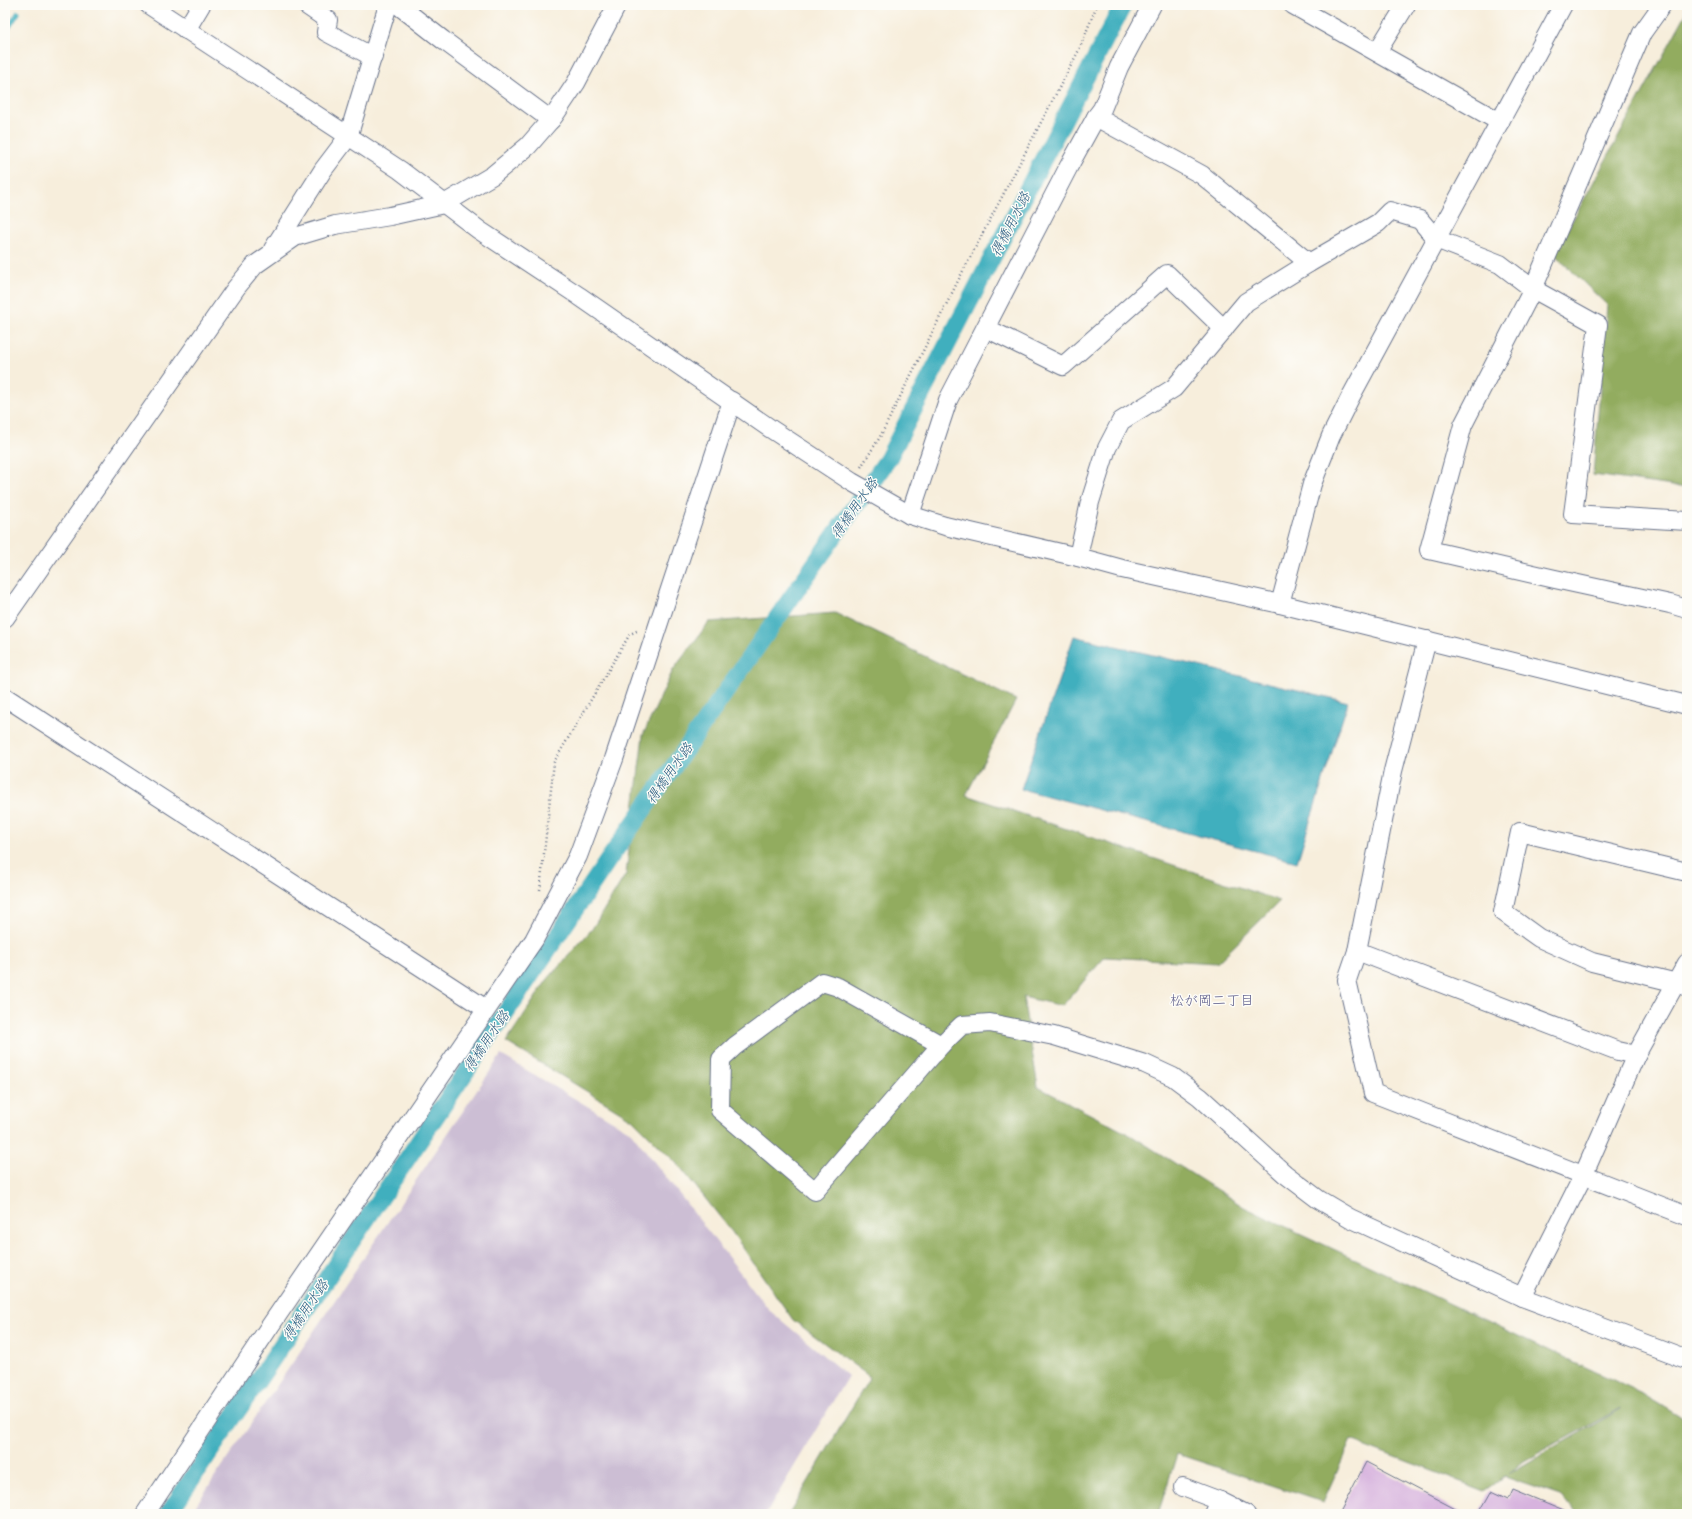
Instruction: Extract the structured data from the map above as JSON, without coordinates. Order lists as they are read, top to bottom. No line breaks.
{"districts":["松が岡二丁目"],"water":["得橋用水路"]}
